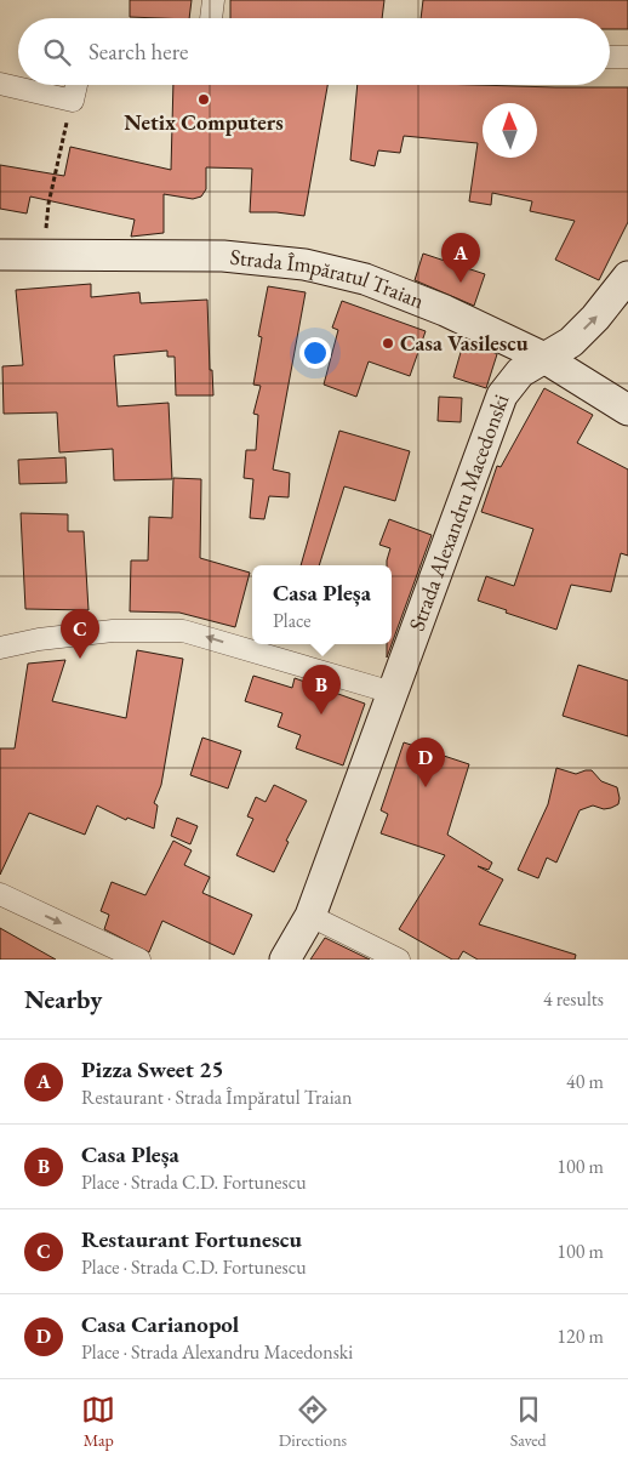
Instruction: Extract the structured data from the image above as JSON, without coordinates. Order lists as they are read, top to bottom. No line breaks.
{"streets":{"street":["Strada Împăratul Traian","Strada Alexandru Macedonski"]},"crossings":[["Strada Împăratul Traian","Strada Alexandru Macedonski"]],"places":["Netix Computers","Casa Vasilescu"],"north":"top","page":{"search":"Search here","pins":["A","C","B","D"],"popup":["Casa Pleșa","Place"],"heading":["Nearby","4 results"],"list":[{"mark":"A","name":"Pizza Sweet 25","note":"Restaurant · Strada Împăratul Traian","value":"40 m"},{"mark":"B","name":"Casa Pleșa","note":"Place · Strada C.D. Fortunescu","value":"100 m"},{"mark":"C","name":"Restaurant Fortunescu","note":"Place · Strada C.D. Fortunescu","value":"100 m"},{"mark":"D","name":"Casa Carianopol","note":"Place · Strada Alexandru Macedonski","value":"120 m"}],"nav":["Map","Directions","Saved"]}}
